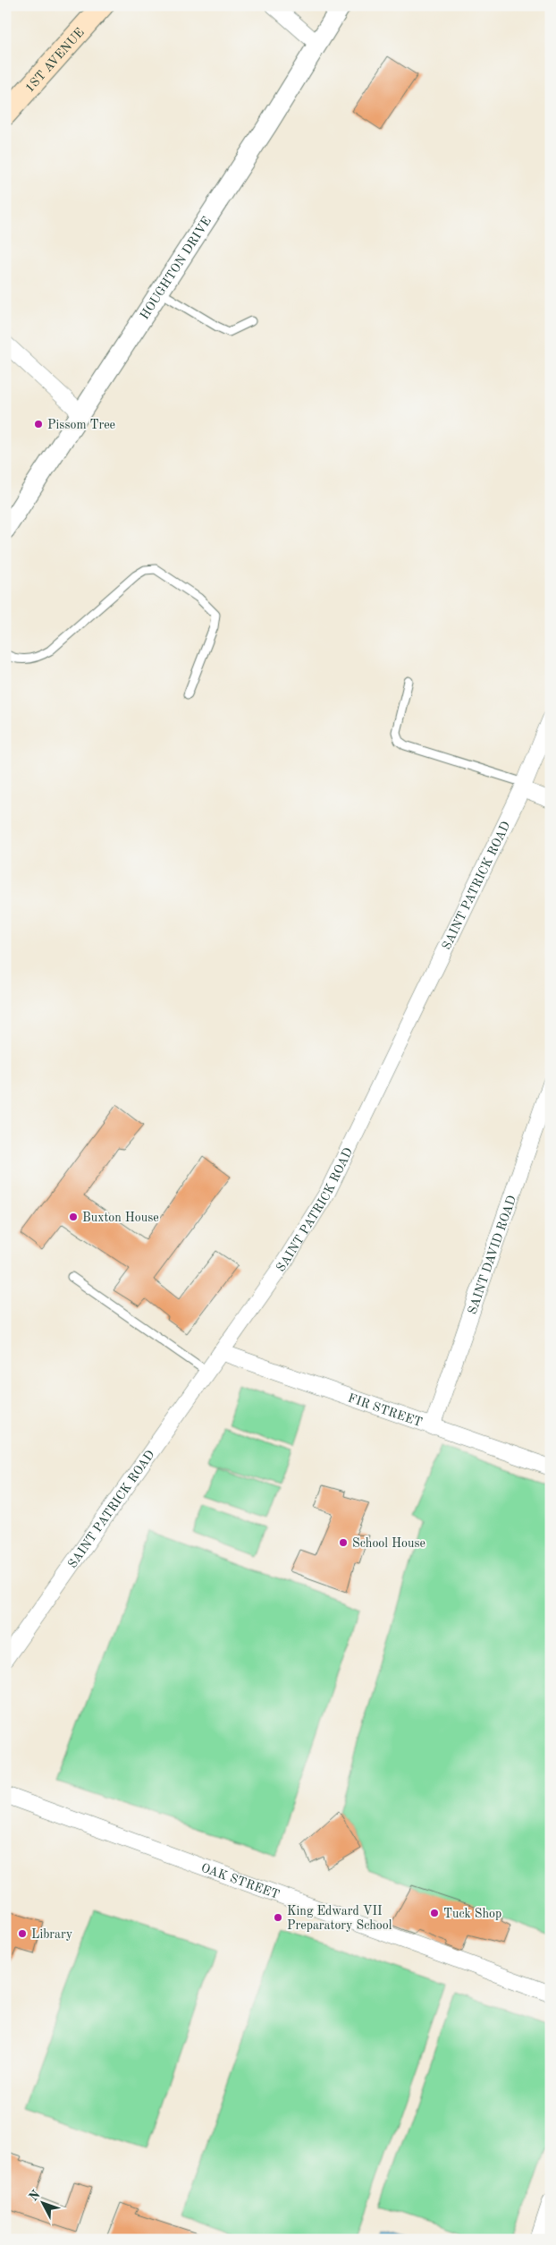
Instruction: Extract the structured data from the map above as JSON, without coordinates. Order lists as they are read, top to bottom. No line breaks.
{"streets":{"main road":["1ST AVENUE"],"street":["HOUGHTON DRIVE","SAINT PATRICK ROAD","SAINT DAVID ROAD","FIR STREET","OAK STREET"]},"crossings":[["SAINT PATRICK ROAD","FIR STREET"],["SAINT DAVID ROAD","FIR STREET"]],"places":["Pissom Tree","Buxton House","School House","Tuck Shop","King Edward VII Preparatory School","Library"],"north":"top left"}
